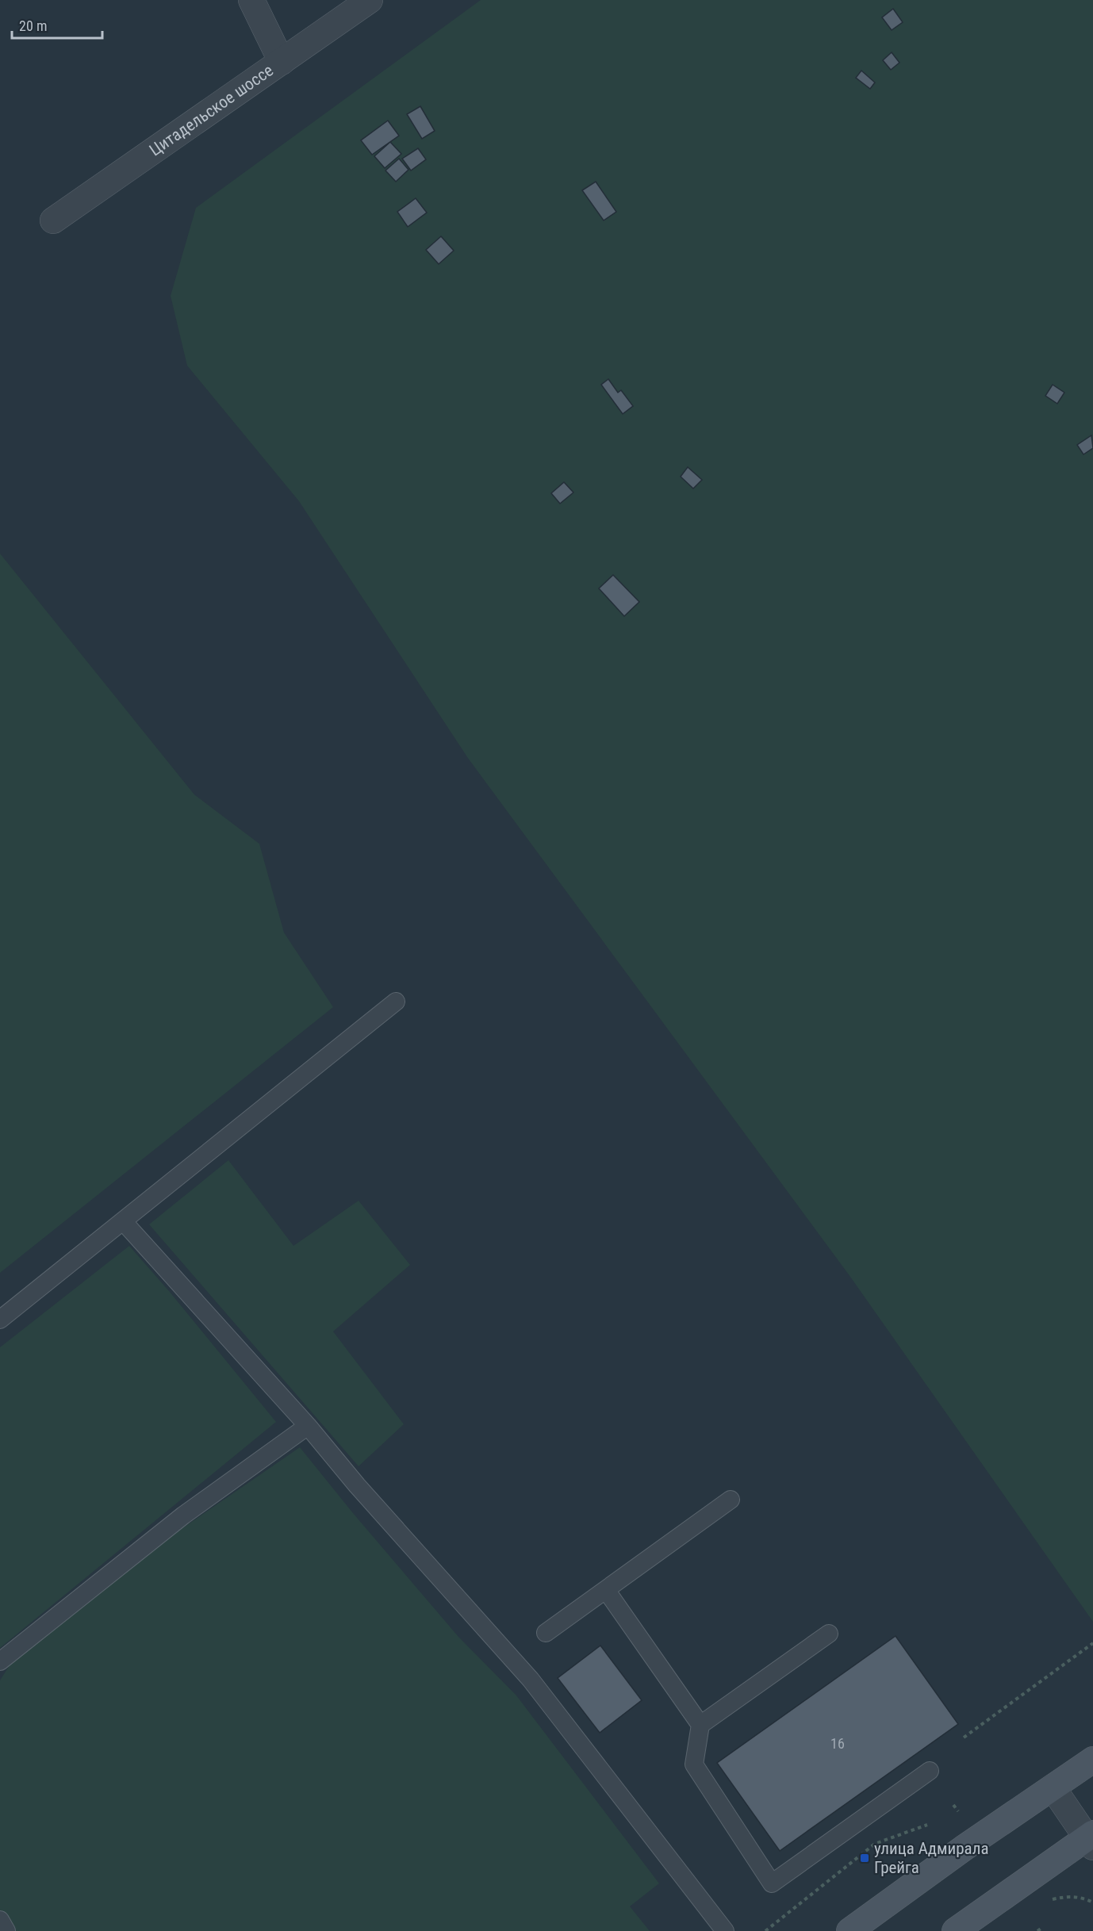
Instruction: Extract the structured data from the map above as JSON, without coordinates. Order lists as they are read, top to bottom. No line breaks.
{"streets":{"street":["Цитадельское шоссе"]},"places":{"transit":["улица Адмирала Грейга"]},"house_numbers":["16"],"scale_bar":"20 m"}
